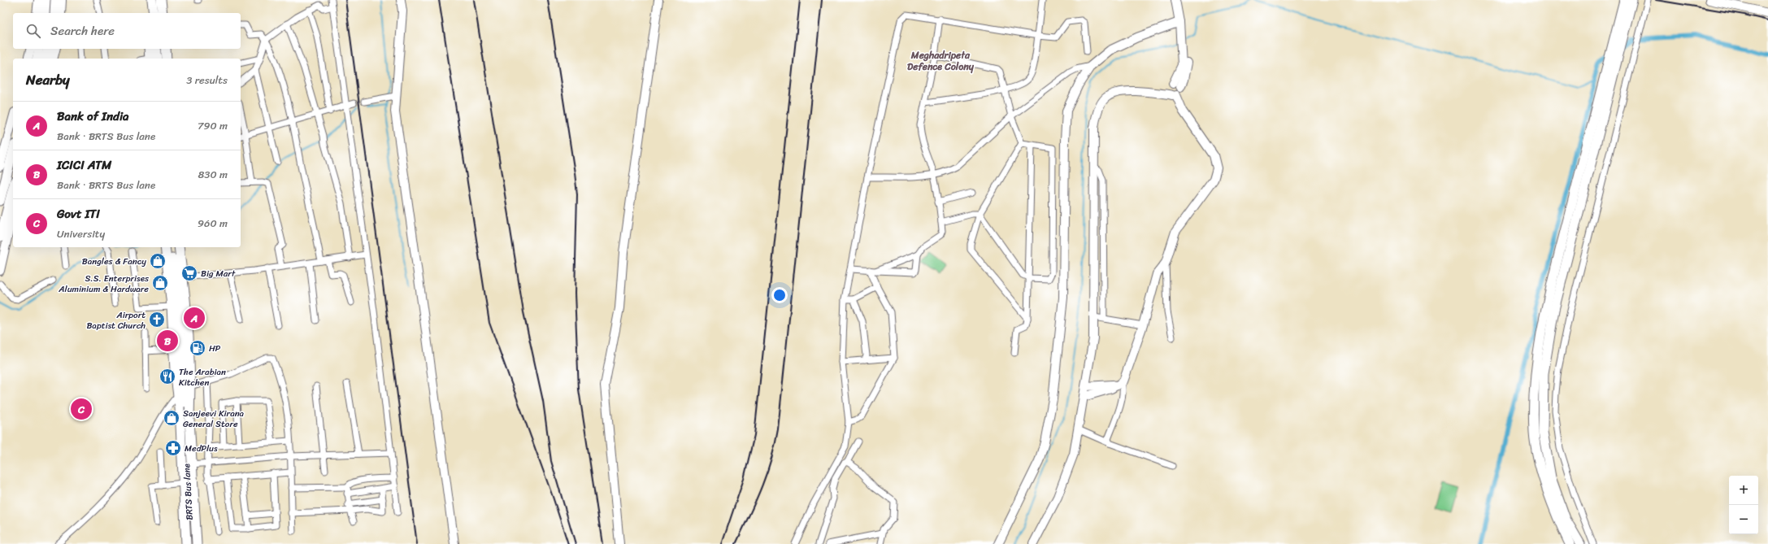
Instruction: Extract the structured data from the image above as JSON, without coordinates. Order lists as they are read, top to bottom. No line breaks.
{"streets":{"main road":["BRTS Bus lane"]},"districts":["Meghadripeta Defence Colony"],"places":{"shop":["Bangles & Fancy","S.S. Enterprises Aluminium & Hardware","Sanjeevi Kirana General Store"],"supermarket":["Big Mart"],"church":["Airport Baptist Church"],"fuel station":["HP"],"restaurant":["The Arabian Kitchen"],"pharmacy":["MedPlus"]},"page":{"search":"Search here","heading":["Nearby","3 results"],"list":[{"mark":"A","name":"Bank of India","note":"Bank · BRTS Bus lane","value":"790 m"},{"mark":"B","name":"ICICI ATM","note":"Bank · BRTS Bus lane","value":"830 m"},{"mark":"C","name":"Govt ITI","note":"University","value":"960 m"}],"pins":["A","B","C"],"map_buttons":["+","−"]}}
